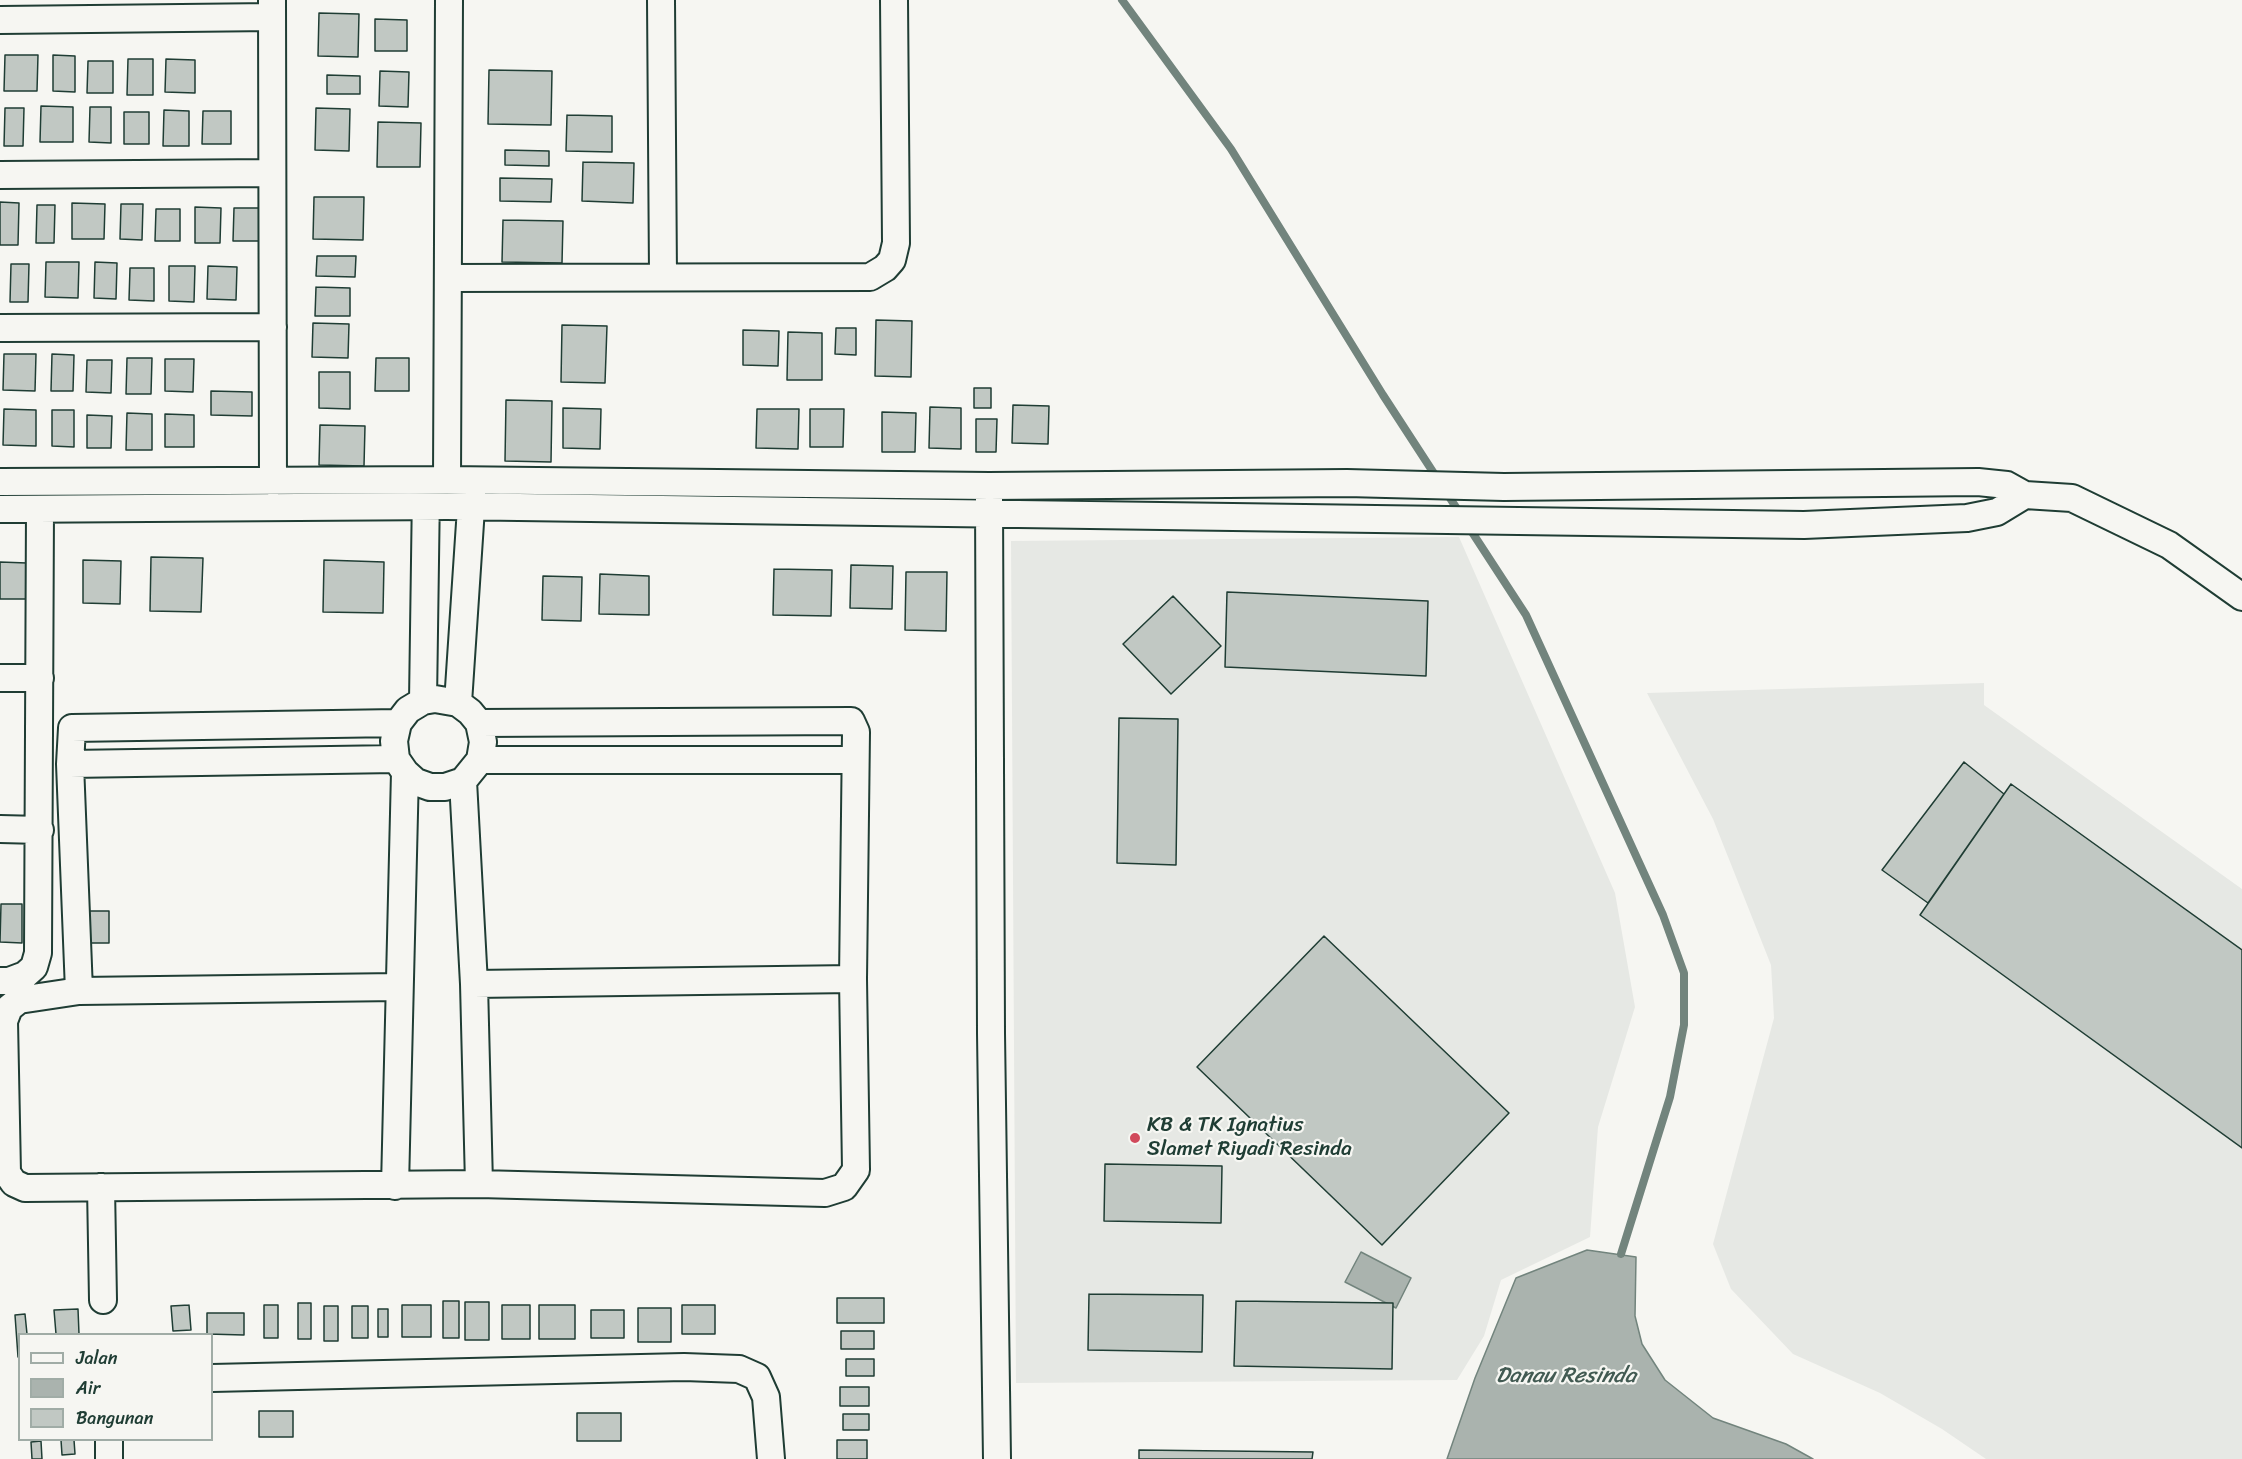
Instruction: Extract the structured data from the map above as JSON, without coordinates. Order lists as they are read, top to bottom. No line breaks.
{"water":["Danau Resinda"],"places":["KB & TK Ignatius Slamet Riyadi Resinda"],"legend":["Jalan","Air","Bangunan"]}
